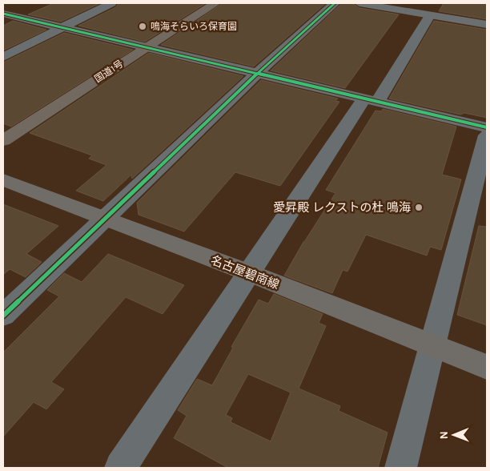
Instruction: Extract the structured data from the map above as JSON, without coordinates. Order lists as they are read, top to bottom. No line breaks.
{"streets":{"highway":["国道1号"],"main road":["名古屋碧南線"]},"places":["鳴海そらいろ保育園","愛昇殿 レクストの杜 鳴海"],"north":"left"}
